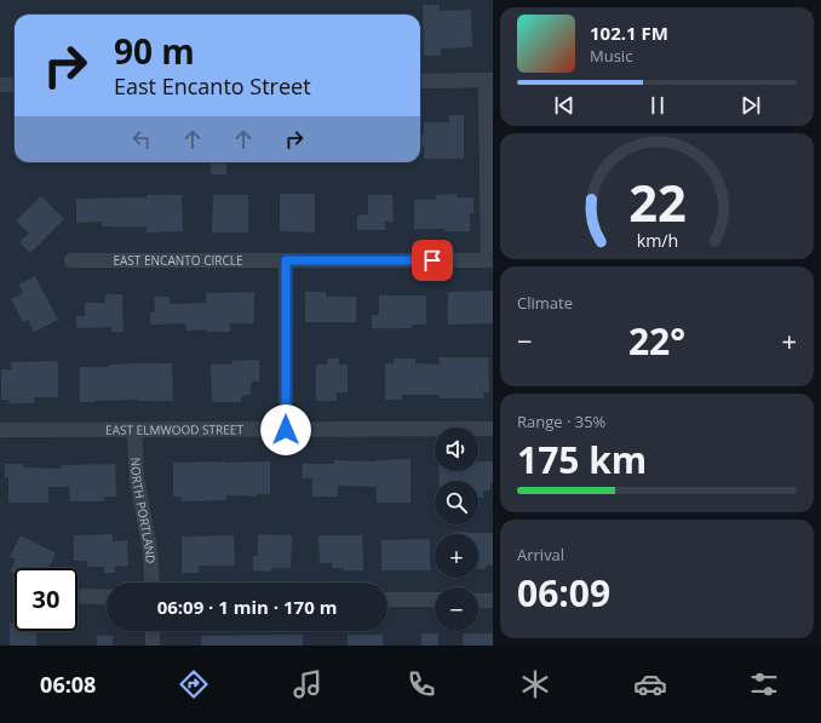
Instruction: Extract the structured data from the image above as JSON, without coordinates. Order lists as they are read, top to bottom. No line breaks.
{"streets":{"street":["EAST ENCANTO CIRCLE","EAST ELMWOOD STREET","NORTH PORTLAND"]},"crossings":[["EAST ELMWOOD STREET","NORTH PORTLAND"]],"page":{"turn":["90 m","East Encanto Street"],"song":["102.1 FM","Music"],"tile":["Climate",["Range · 35%","175 km"],["Arrival","06:09"]],"heat":["−","22°","+"],"map_buttons":["+","−"],"limit":"30","trip":"06:09 · 1 min · 170 m","tabs":"06:08","gauge":["22","km/h"]}}
